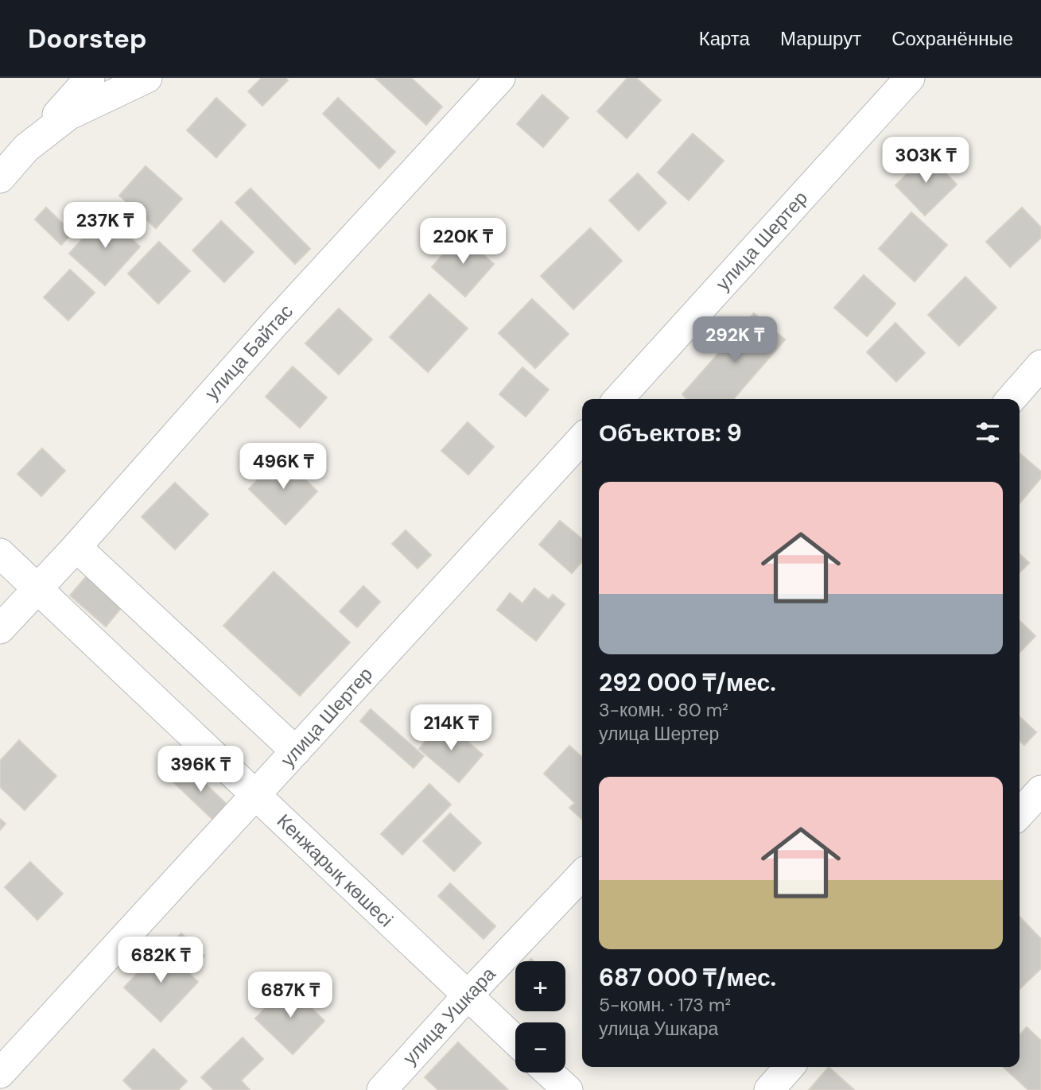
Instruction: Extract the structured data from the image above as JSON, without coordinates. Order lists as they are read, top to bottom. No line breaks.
{"streets":{"street":["улица Шертер","улица Байтас","Кенжарық көшесі","улица Ушкара"]},"crossings":[["улица Шертер","Кенжарық көшесі"],["улица Байтас","Кенжарық көшесі"],["Кенжарық көшесі","улица Ушкара"]],"page":{"header":"Doorstep","nav":["Карта","Маршрут","Сохранённые"],"price":["303K ₸","237K ₸","220K ₸","292K ₸","496K ₸","214K ₸","396K ₸","682K ₸","687K ₸"],"heading":"Объектов: 9","list":[{"name":"292 000 ₸/мес.","note":"3-комн. · 80 m² · улица Шертер"},{"name":"687 000 ₸/мес.","note":"5-комн. · 173 m² · улица Ушкара"}],"map_buttons":["+","−"]}}
